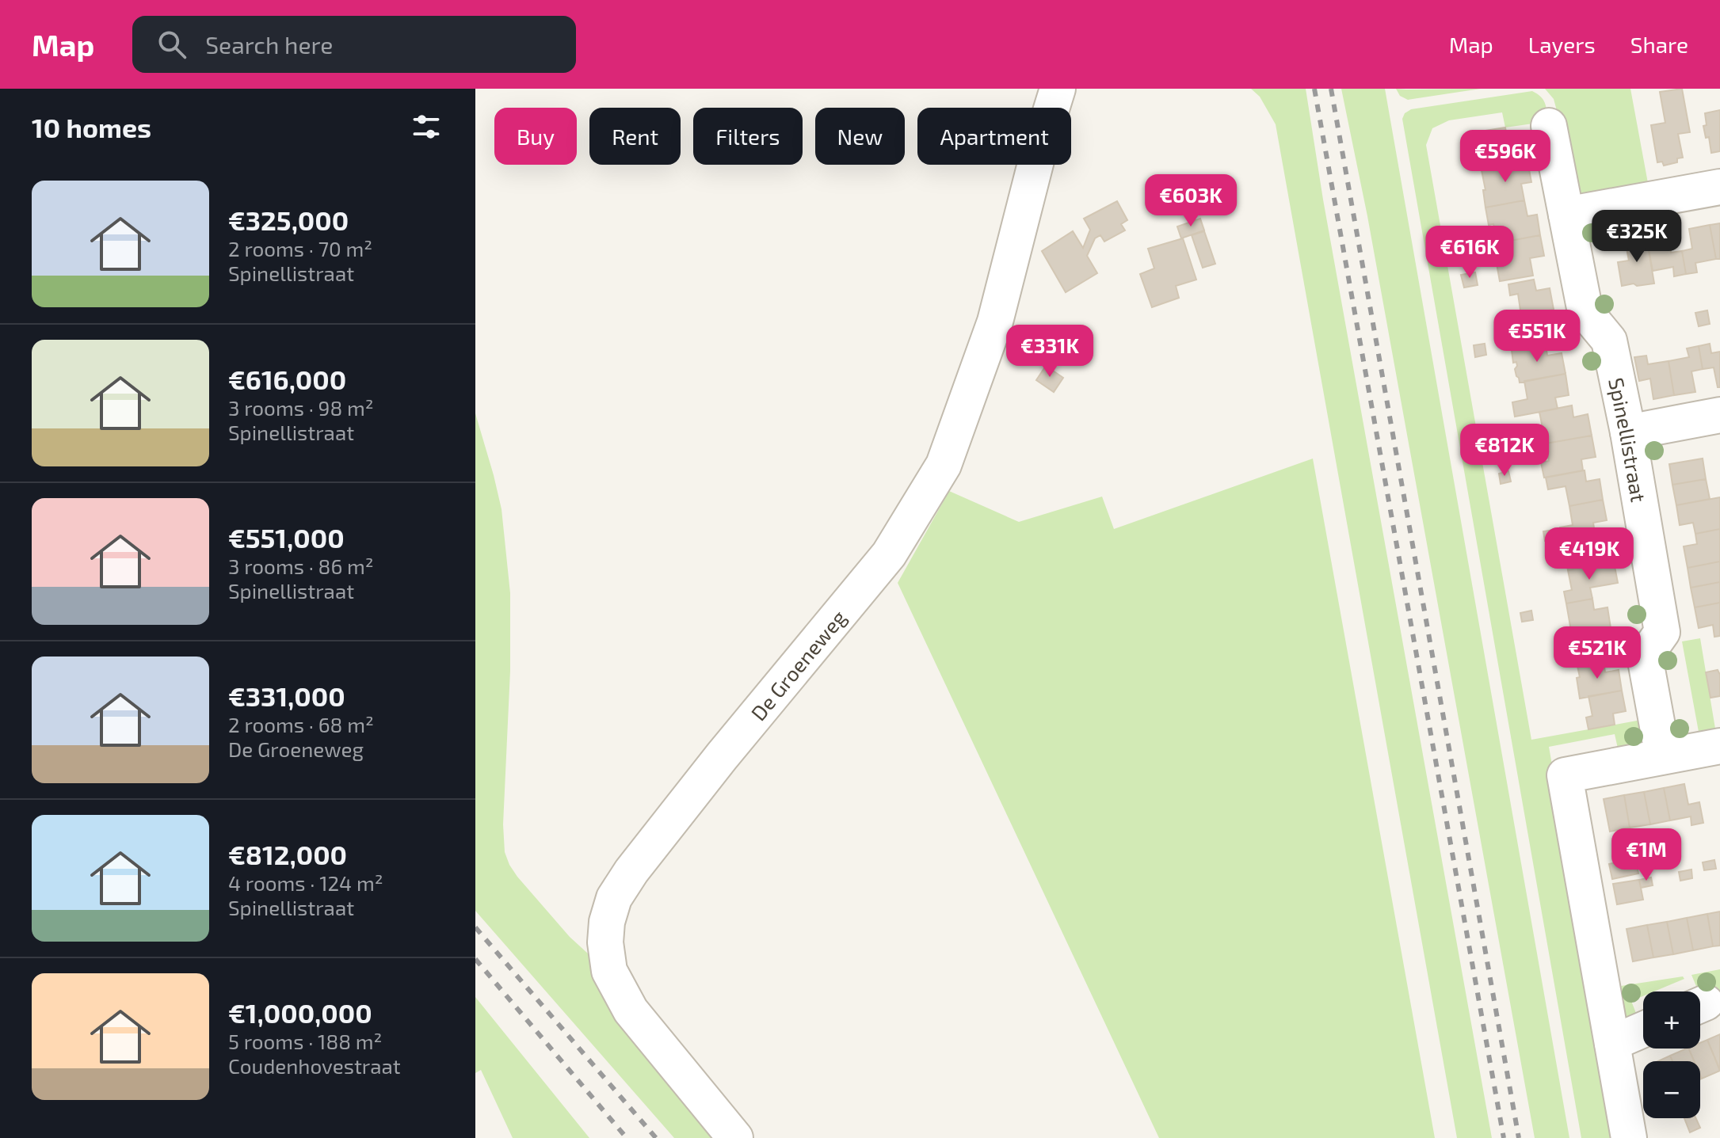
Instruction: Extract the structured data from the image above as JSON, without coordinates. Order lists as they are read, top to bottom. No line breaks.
{"streets":{"street":["Spinellistraat","De Groeneweg"]},"page":{"header":"Map","search":"Search here","nav":["Map","Layers","Share"],"heading":"10 homes","chip":["Buy","Rent","Filters","New","Apartment"],"price":["€596K","€603K","€325K","€616K","€551K","€331K","€812K","€419K","€521K","€1M"],"list":[{"name":"€325,000","note":"2 rooms · 70 m² · Spinellistraat"},{"name":"€616,000","note":"3 rooms · 98 m² · Spinellistraat"},{"name":"€551,000","note":"3 rooms · 86 m² · Spinellistraat"},{"name":"€331,000","note":"2 rooms · 68 m² · De Groeneweg"},{"name":"€812,000","note":"4 rooms · 124 m² · Spinellistraat"},{"name":"€1,000,000","note":"5 rooms · 188 m² · Coudenhovestraat"}],"map_buttons":["+","−"]}}
